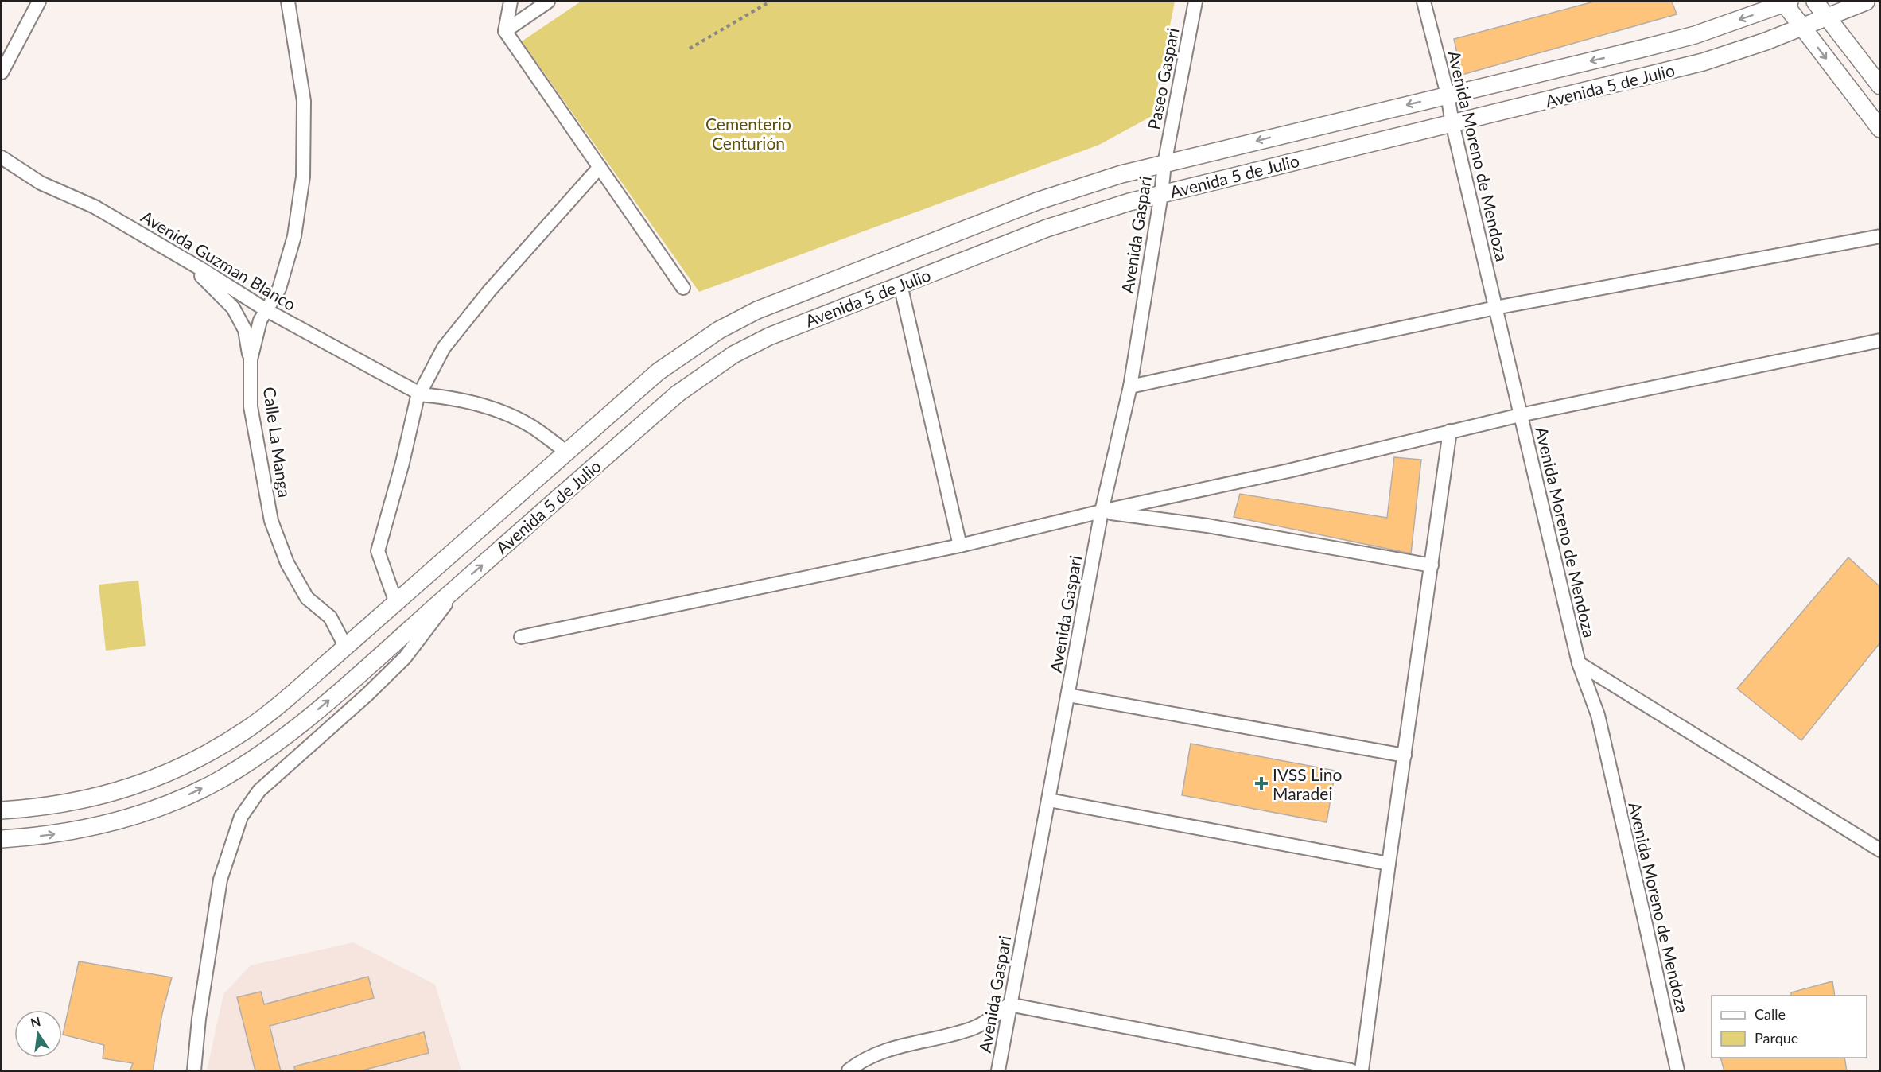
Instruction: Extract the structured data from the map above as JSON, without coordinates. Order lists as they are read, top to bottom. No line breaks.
{"streets":{"street":["Paseo Gaspari","Avenida 5 de Julio","Avenida Moreno de Mendoza","Avenida Gaspari","Avenida Guzman Blanco","Calle La Manga"]},"crossings":[["Paseo Gaspari","Avenida 5 de Julio"],["Paseo Gaspari","Avenida Gaspari"],["Avenida 5 de Julio","Avenida Moreno de Mendoza"],["Avenida 5 de Julio","Avenida Gaspari"],["Avenida 5 de Julio","Calle La Manga"],["Avenida Guzman Blanco","Calle La Manga"]],"parks":["Cementerio Centurión"],"places":{"health":["IVSS Lino Maradei"]},"legend":["Calle","Parque"],"north":"top"}
